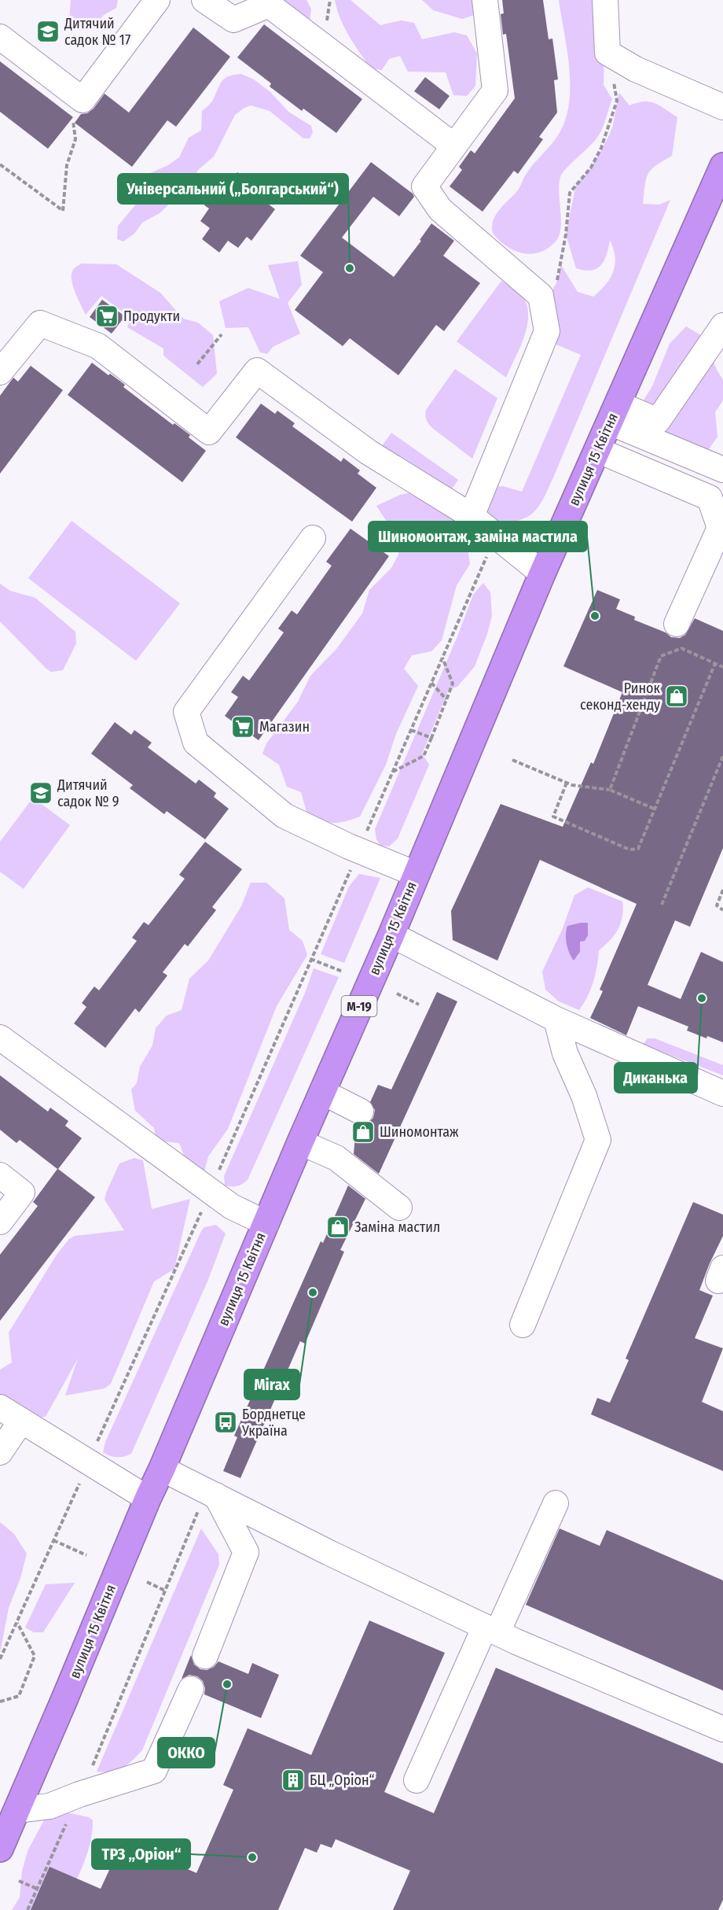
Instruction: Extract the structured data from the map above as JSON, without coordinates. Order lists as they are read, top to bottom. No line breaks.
{"streets":{"highway":["вулиця 15 Квітня","М-19"]},"places":{"school or university":["Дитячий садок № 17","Дитячий садок № 9"],"other":["Універсальний („Болгарський“)","Шиномонтаж, заміна мастила","Диканька","Mirax","ОККО","ТРЗ „Оріон“"],"supermarket":["Продукти","Магазин"],"shop":["Ринок секонд-хенду","Шиномонтаж","Заміна мастил"],"bus stop":["Борднетце Україна"],"building":["БЦ „Оріон“"]}}
